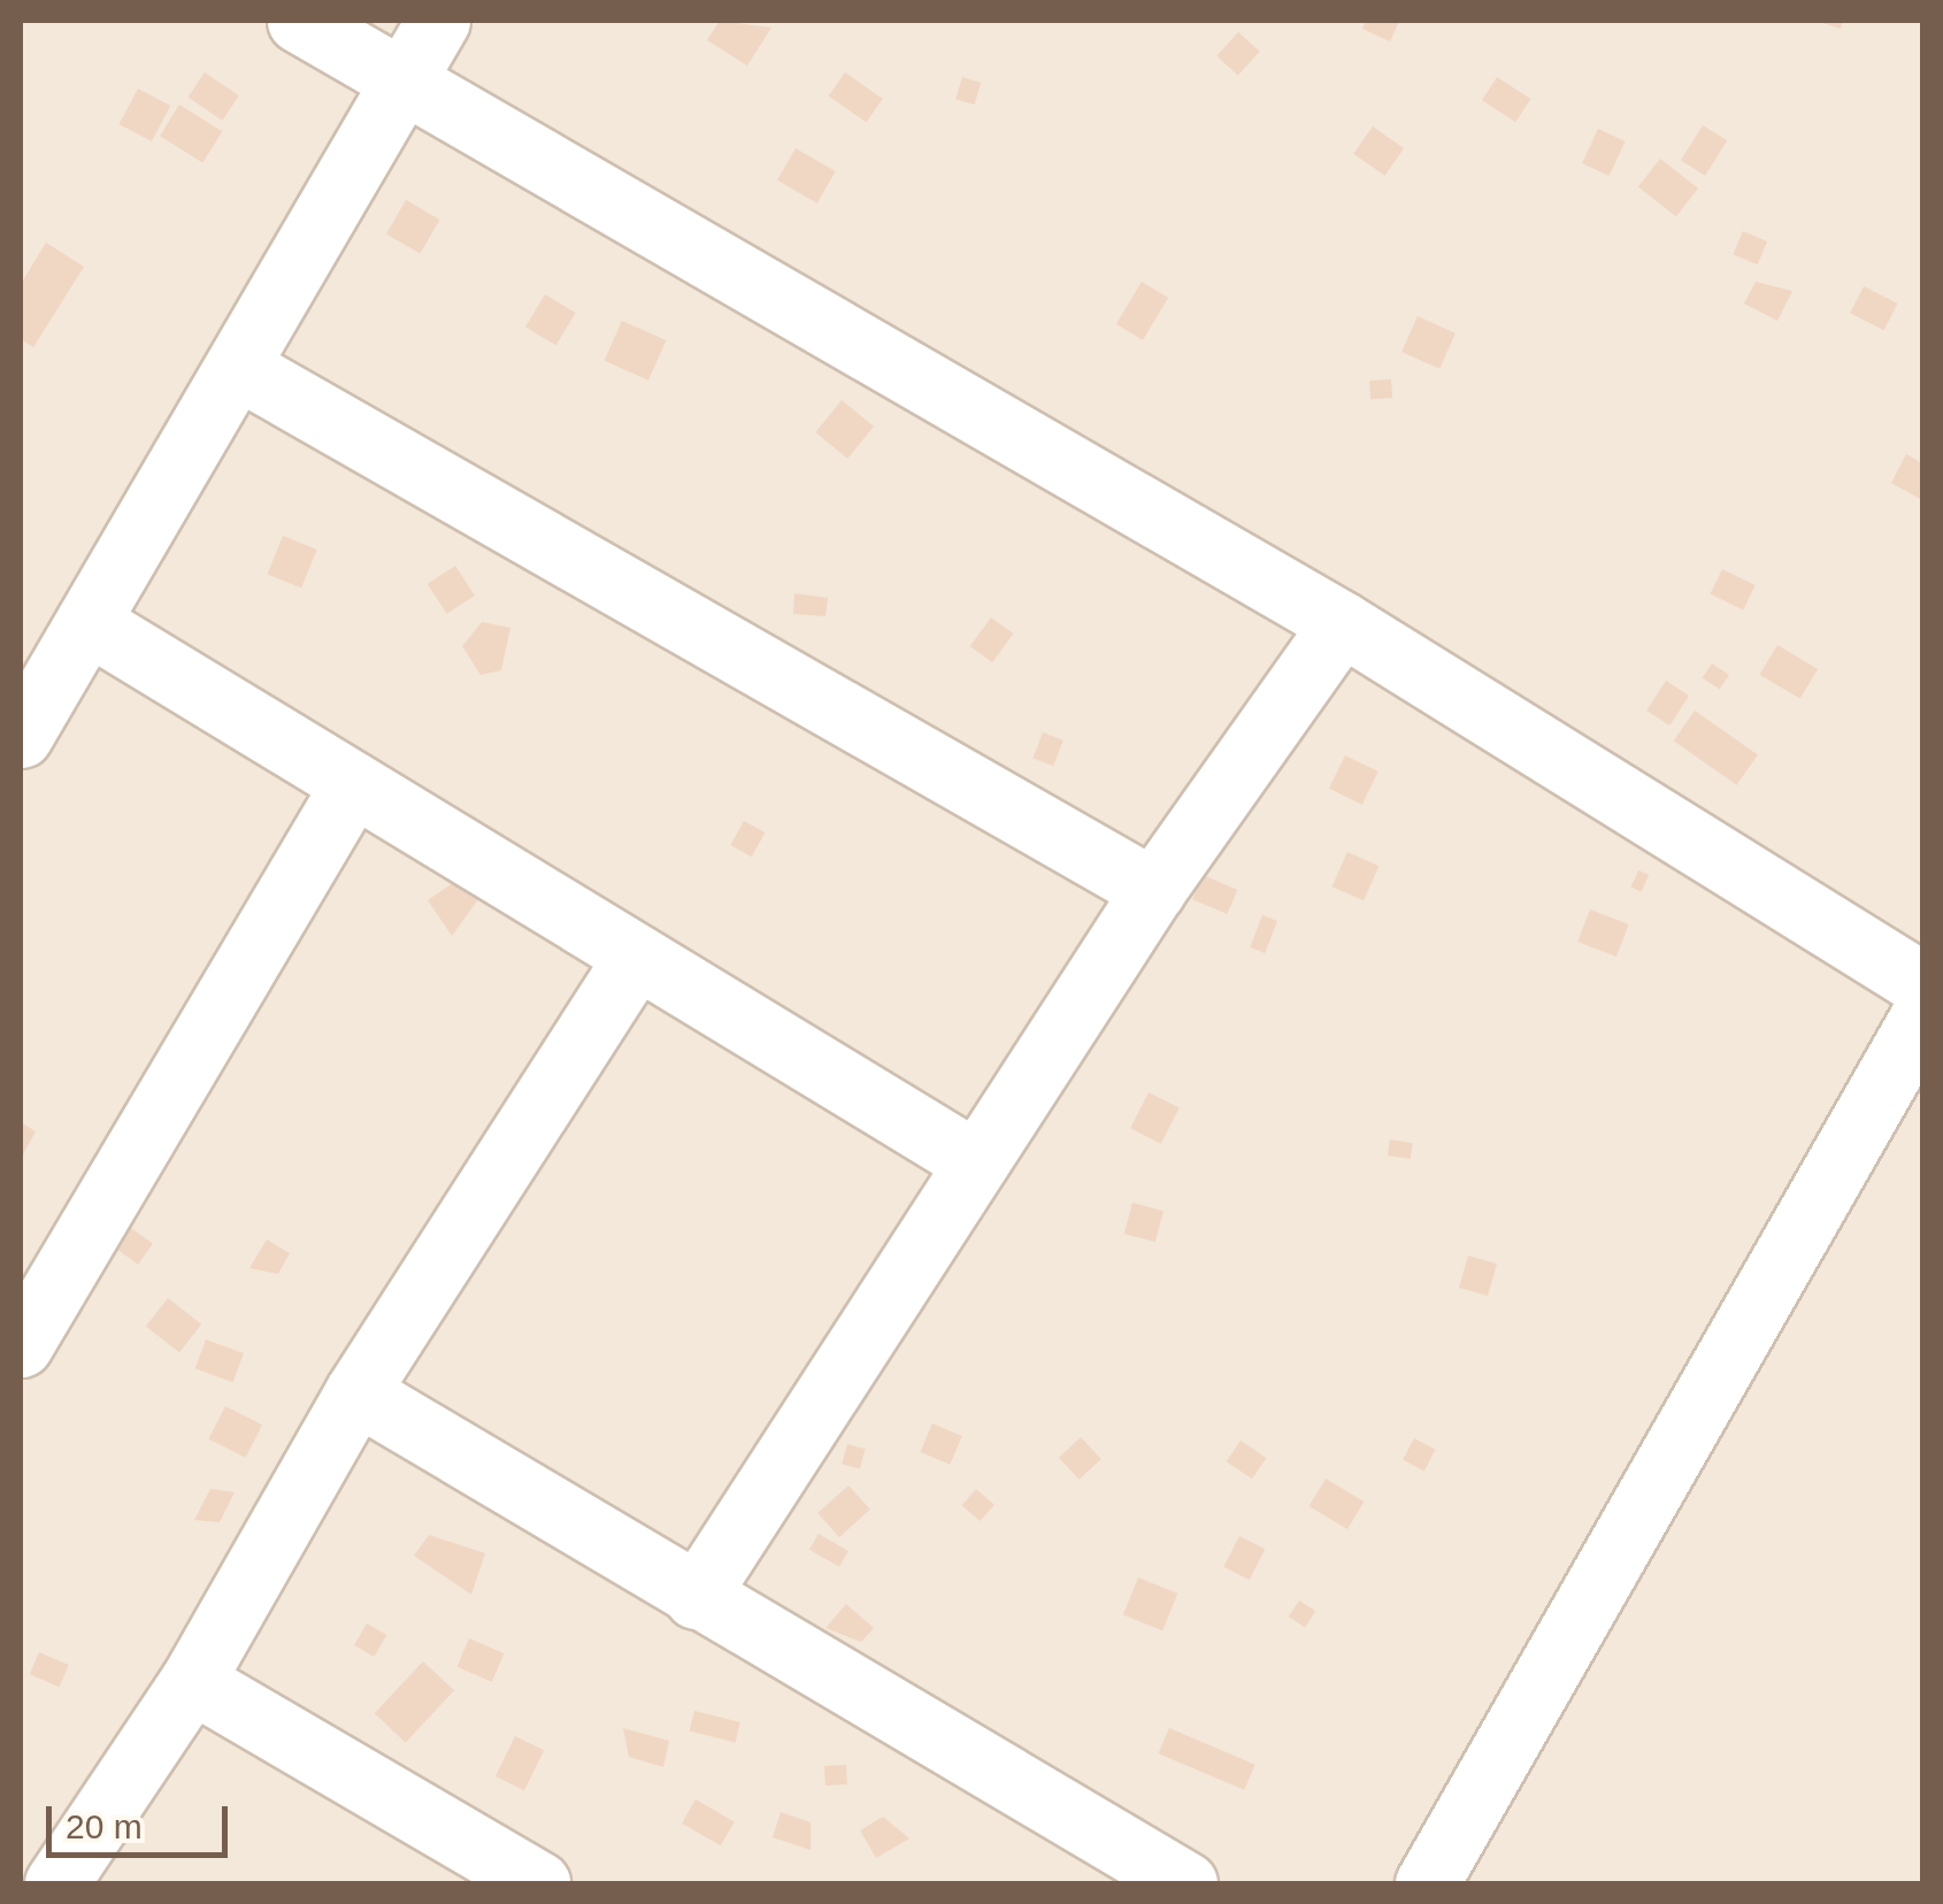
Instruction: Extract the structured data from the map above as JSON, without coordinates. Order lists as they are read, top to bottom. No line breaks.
{"scale_bar":"20 m"}
